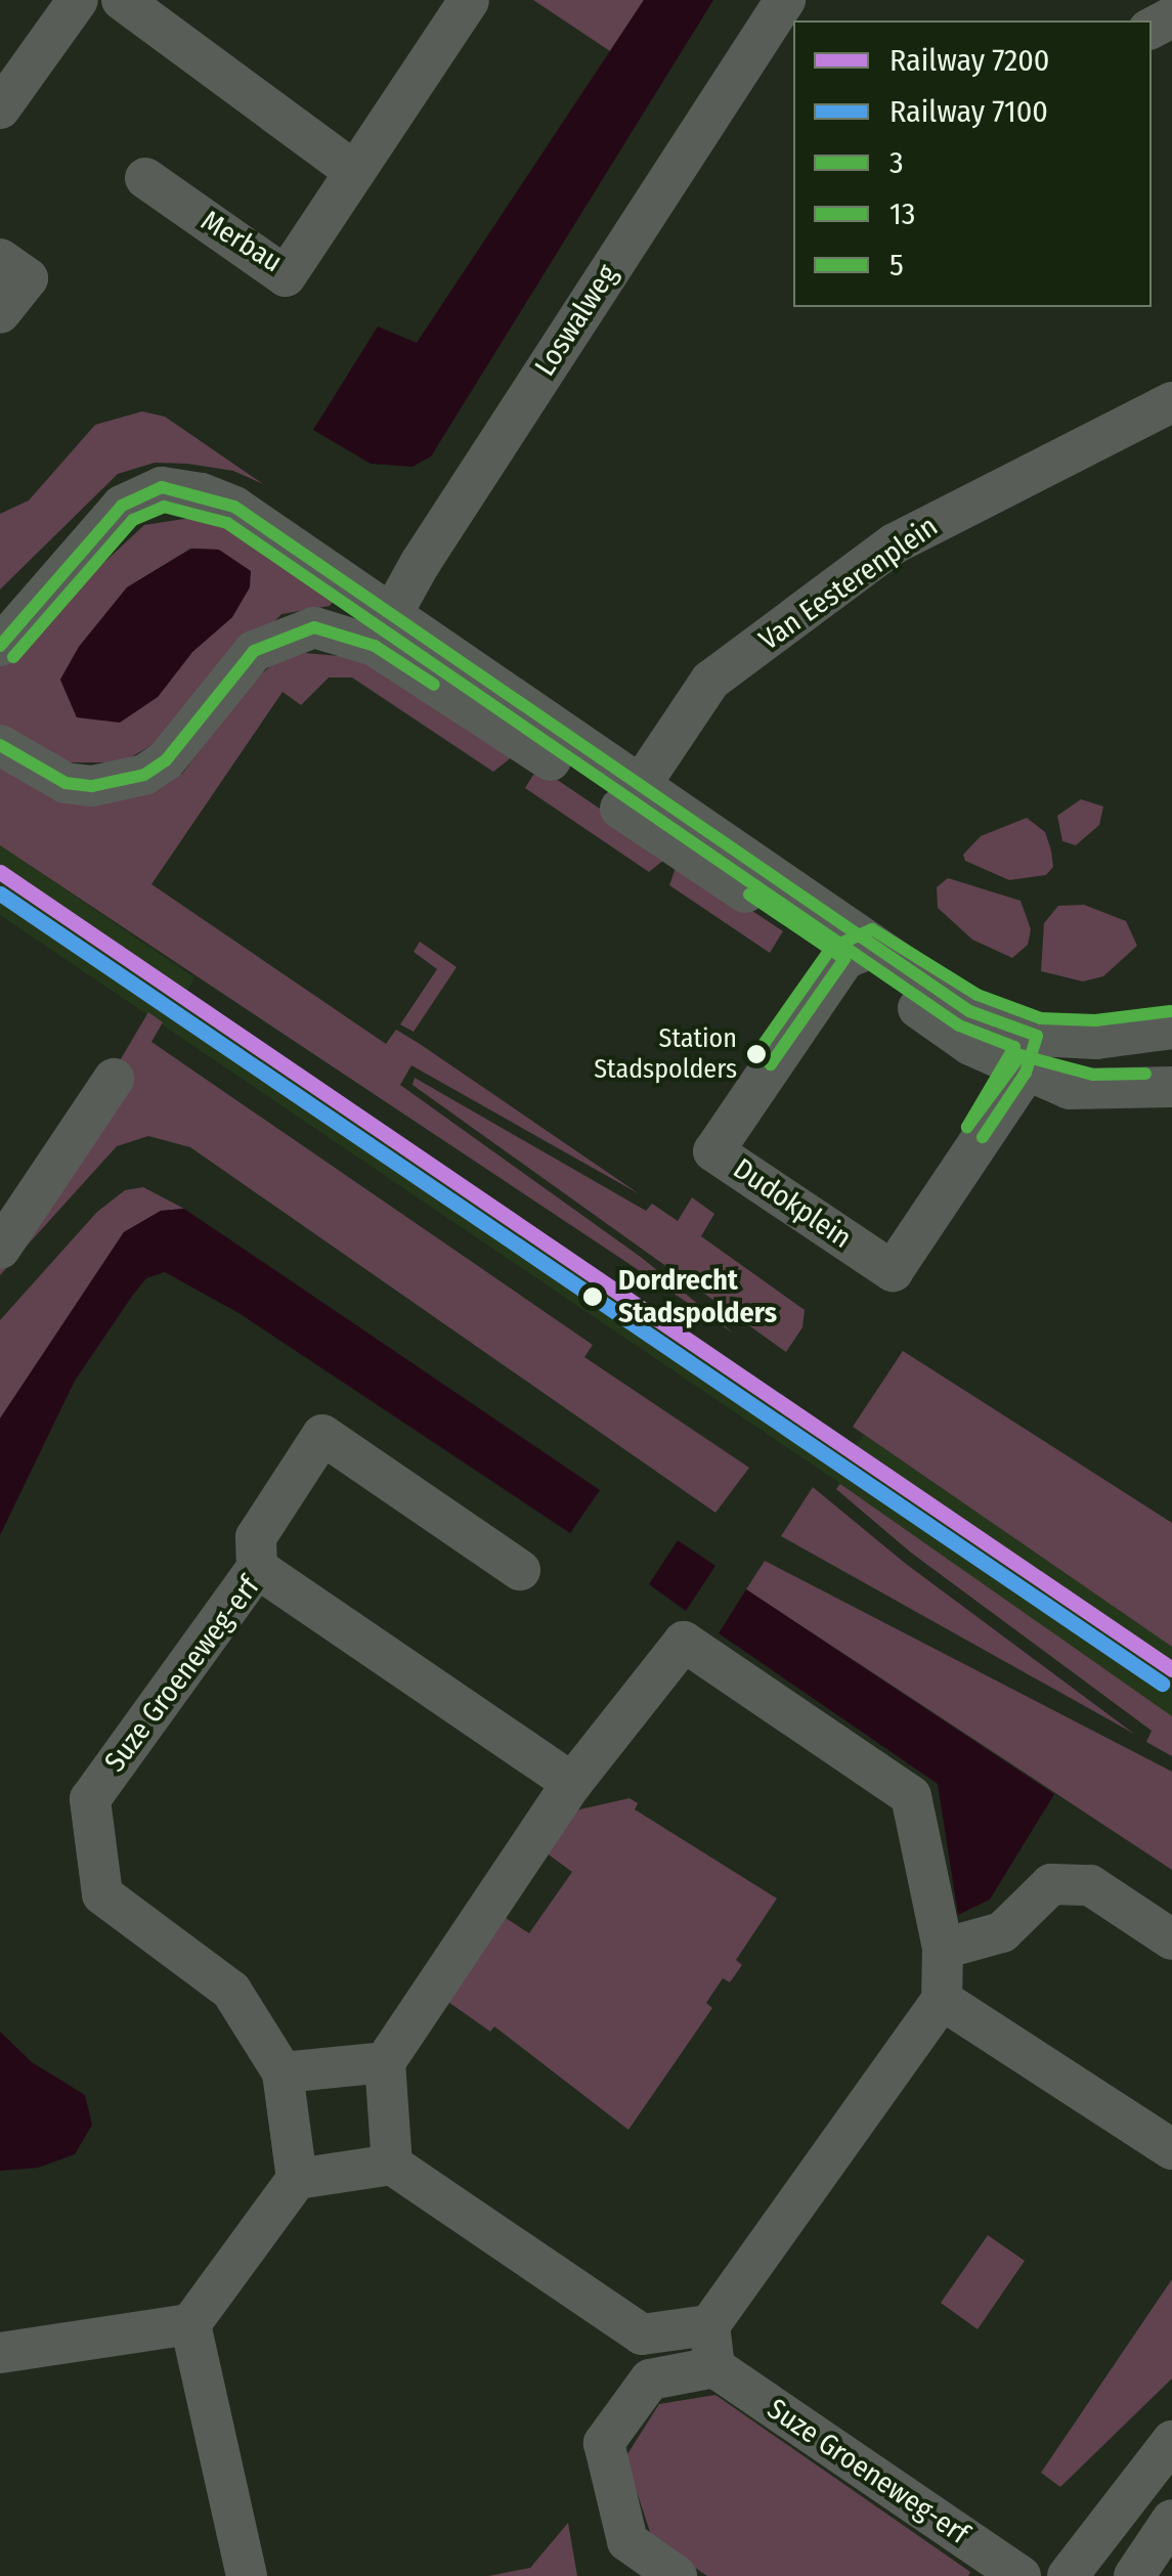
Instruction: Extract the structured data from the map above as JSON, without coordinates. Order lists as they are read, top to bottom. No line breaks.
{"streets":{"street":["Merbau","Loswalweg","Van Eesterenplein","Dudokplein","Suze Groeneweg-erf"]},"places":["Station Stadspolders","Dordrecht Stadspolders"],"lines":["transit line 3","transit line 13","rail line 7200","rail line 7100","transit line 5"],"legend":["Railway 7200","Railway 7100","3","13","5"]}
